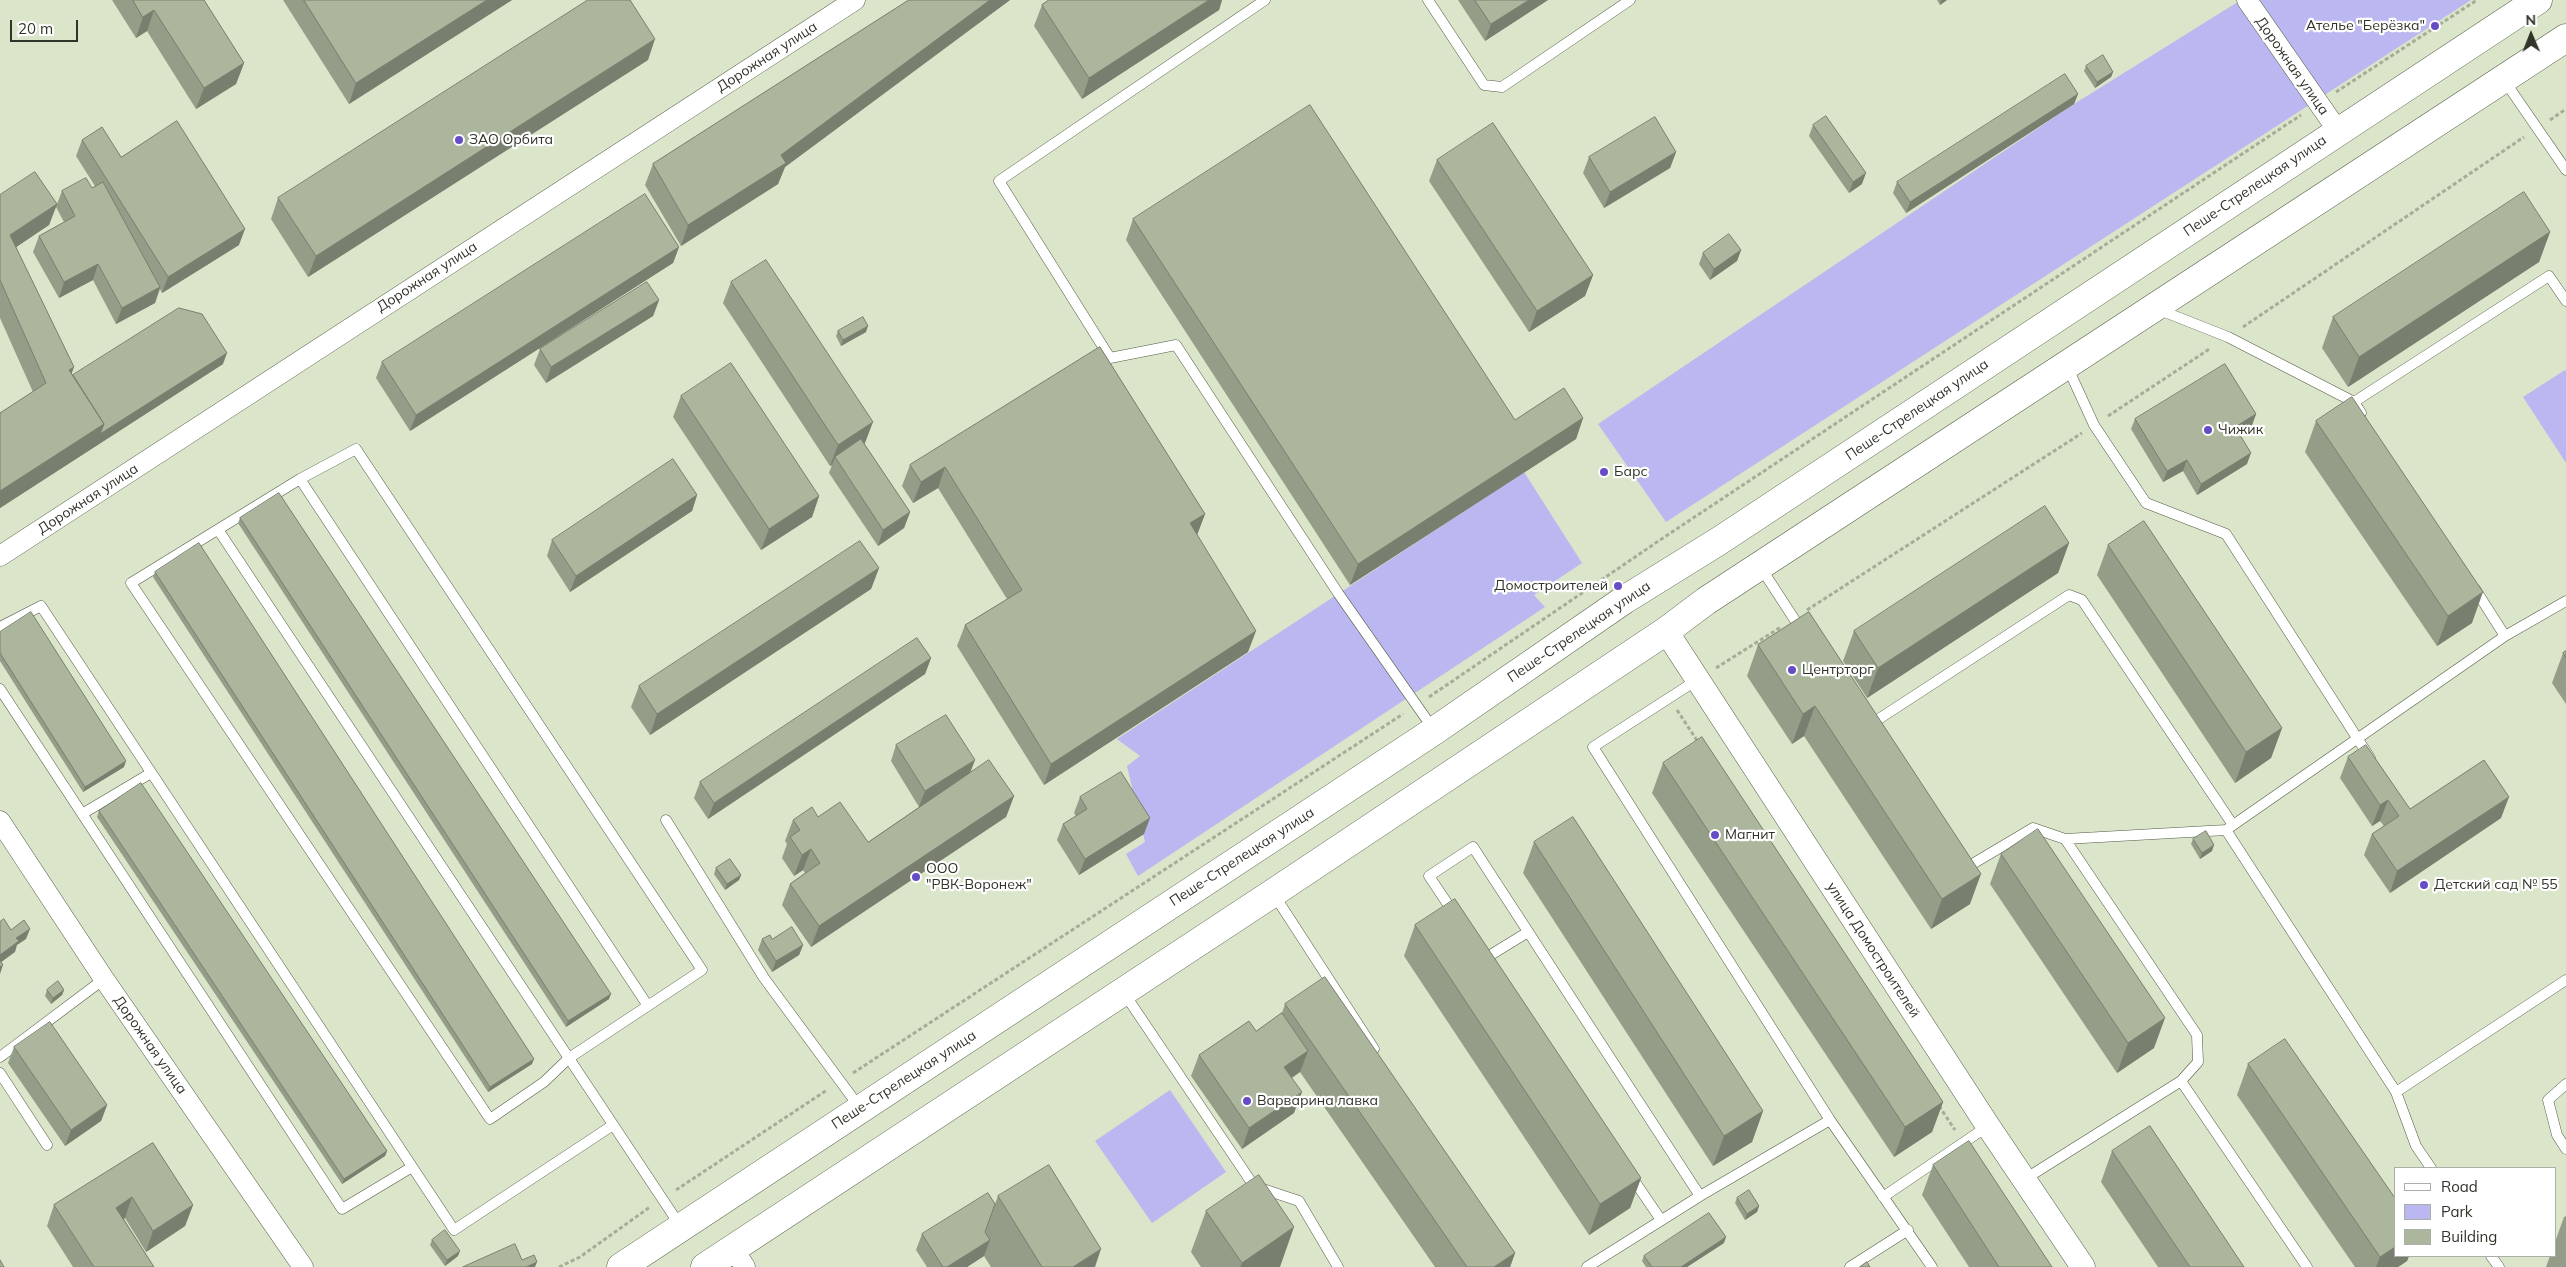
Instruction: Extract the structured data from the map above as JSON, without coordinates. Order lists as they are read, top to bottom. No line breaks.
{"streets":{"main road":["Пеше-Стрелецкая улица"],"street":["Дорожная улица","улица Домостроителей"]},"crossings":[["Дорожная улица","Пеше-Стрелецкая улица"]],"places":["Ателье \"Берёзка\"","ЗАО Орбита","Чижик","Барс","Домостроителей","Центрторг","Магнит","ООО \"РВК-Воронеж\"","Детский сад № 55","Варварина лавка"],"legend":["Road","Park","Building"],"scale_bar":"20 m","north":"top"}
